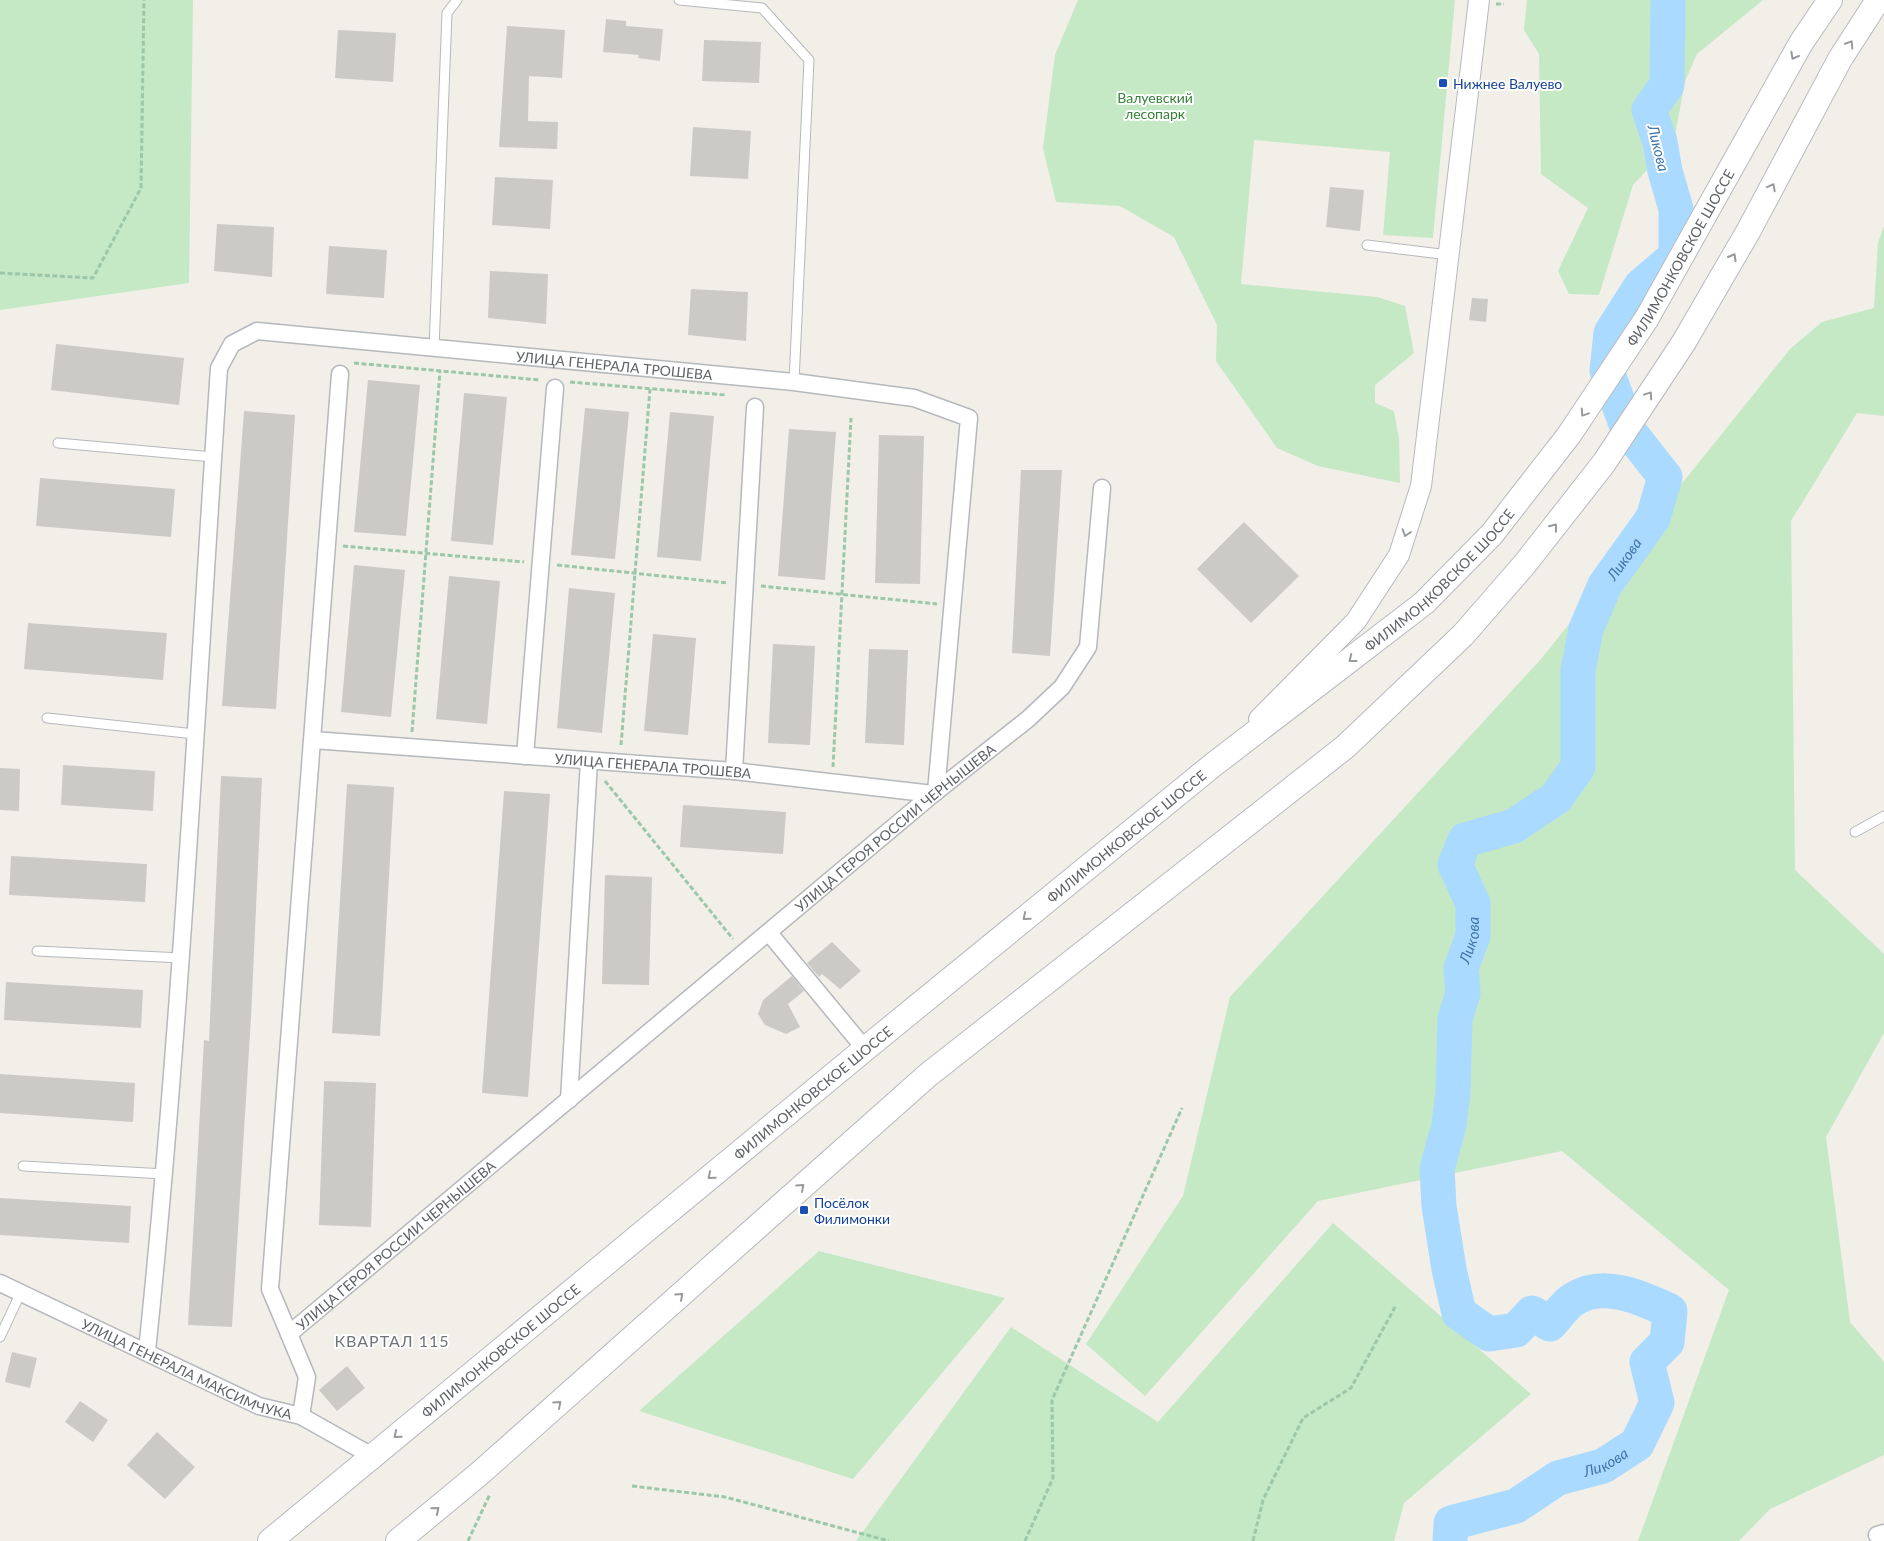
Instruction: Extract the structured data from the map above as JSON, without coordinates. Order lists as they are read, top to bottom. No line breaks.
{"streets":{"main road":["ФИЛИМОНКОВСКОЕ ШОССЕ"],"street":["УЛИЦА ГЕНЕРАЛА ТРОШЕВА","УЛИЦА ГЕРОЯ РОССИИ ЧЕРНЫШЕВА","УЛИЦА ГЕНЕРАЛА МАКСИМЧУКА"]},"crossings":[["ФИЛИМОНКОВСКОЕ ШОССЕ","УЛИЦА ГЕНЕРАЛА МАКСИМЧУКА"],["УЛИЦА ГЕНЕРАЛА ТРОШЕВА","УЛИЦА ГЕРОЯ РОССИИ ЧЕРНЫШЕВА"],["УЛИЦА ГЕРОЯ РОССИИ ЧЕРНЫШЕВА","УЛИЦА ГЕНЕРАЛА МАКСИМЧУКА"]],"districts":["КВАРТАЛ 115"],"water":["Ликова"],"parks":["Валуевский лесопарк"],"places":{"transit":["Нижнее Валуево","Посёлок Филимонки"]}}
